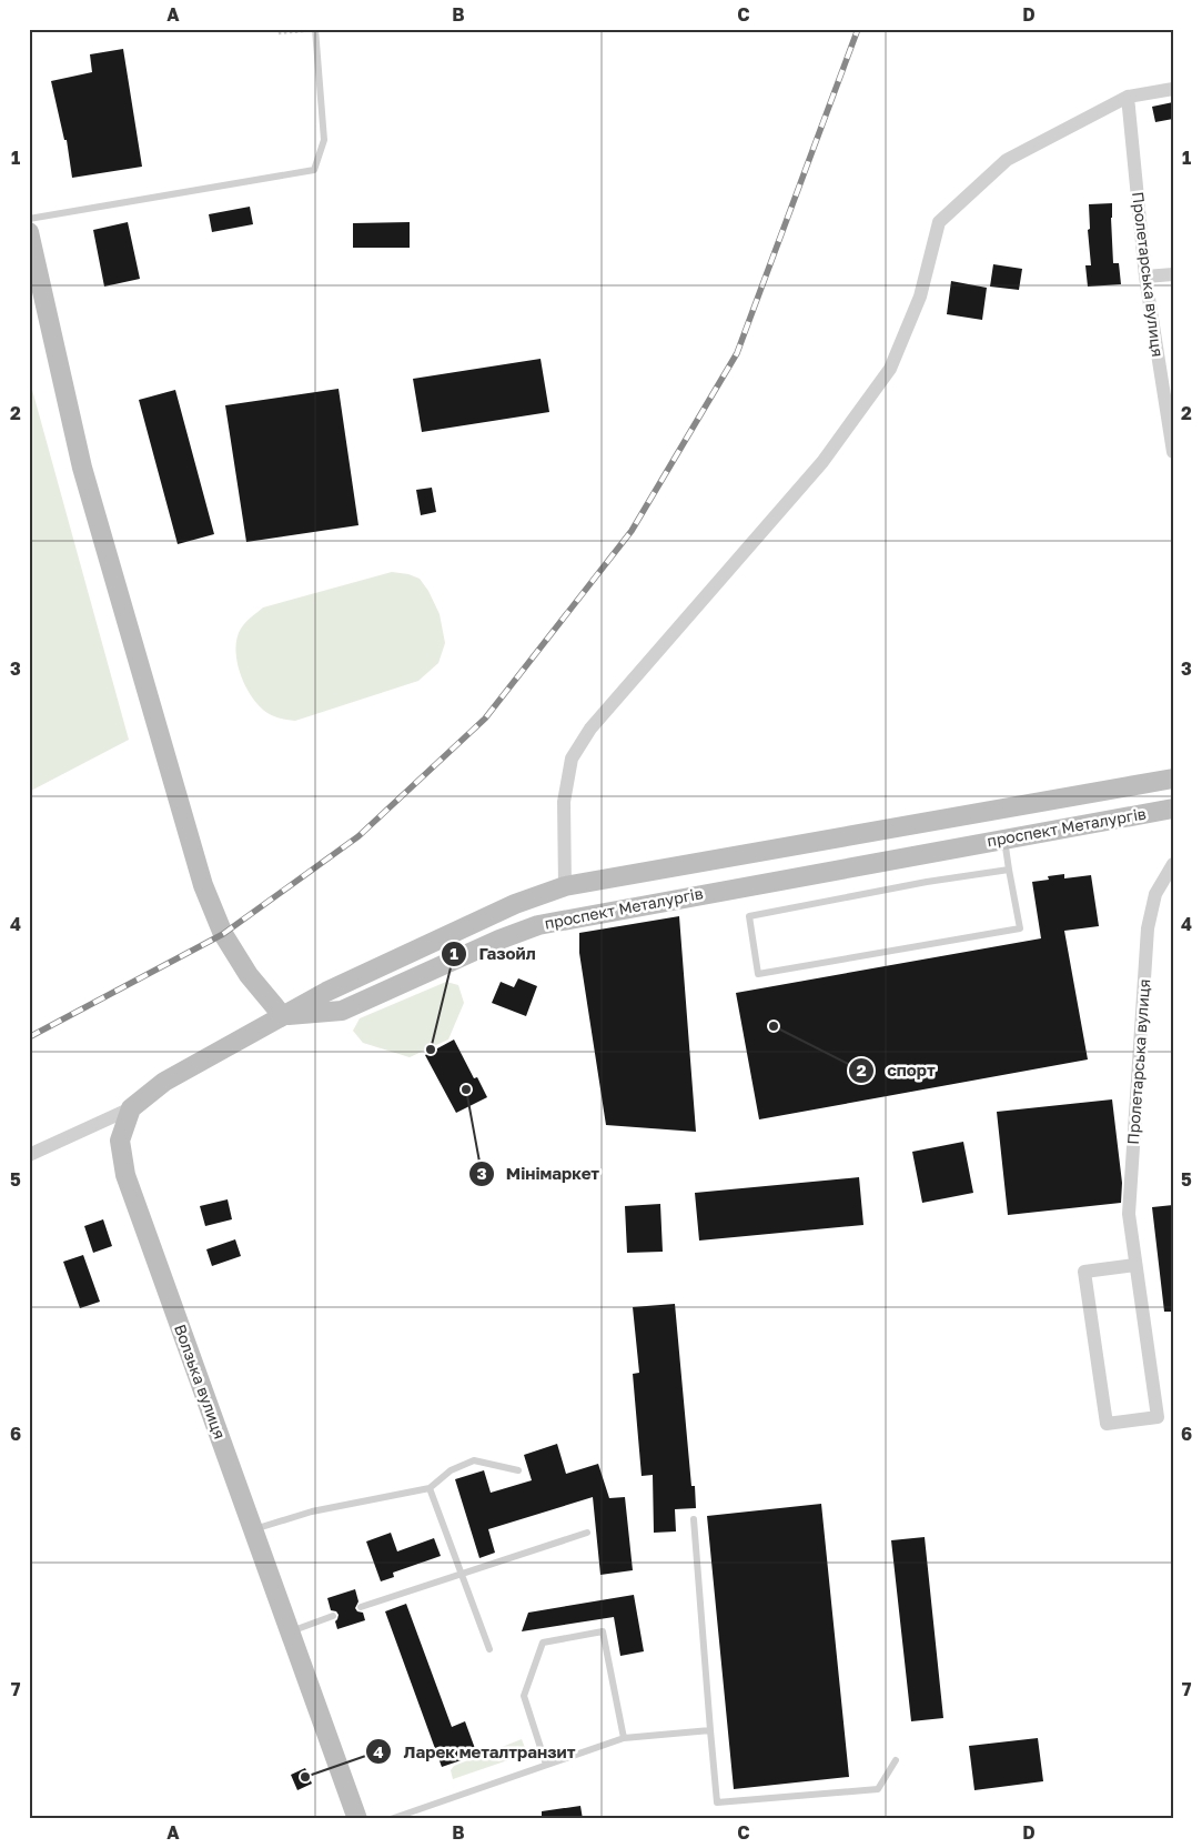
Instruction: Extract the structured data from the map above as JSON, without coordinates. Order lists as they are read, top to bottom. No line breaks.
{"streets":{"street":["Пролетарська вулиця","проспект Металургів","Волзька вулиця"]},"places":["спорт","Газойл","Мінімаркет","Ларек металтранзит"],"grid":{"columns":["A","B","C","D"],"rows":["1","2","3","4","5","6","7"]}}
